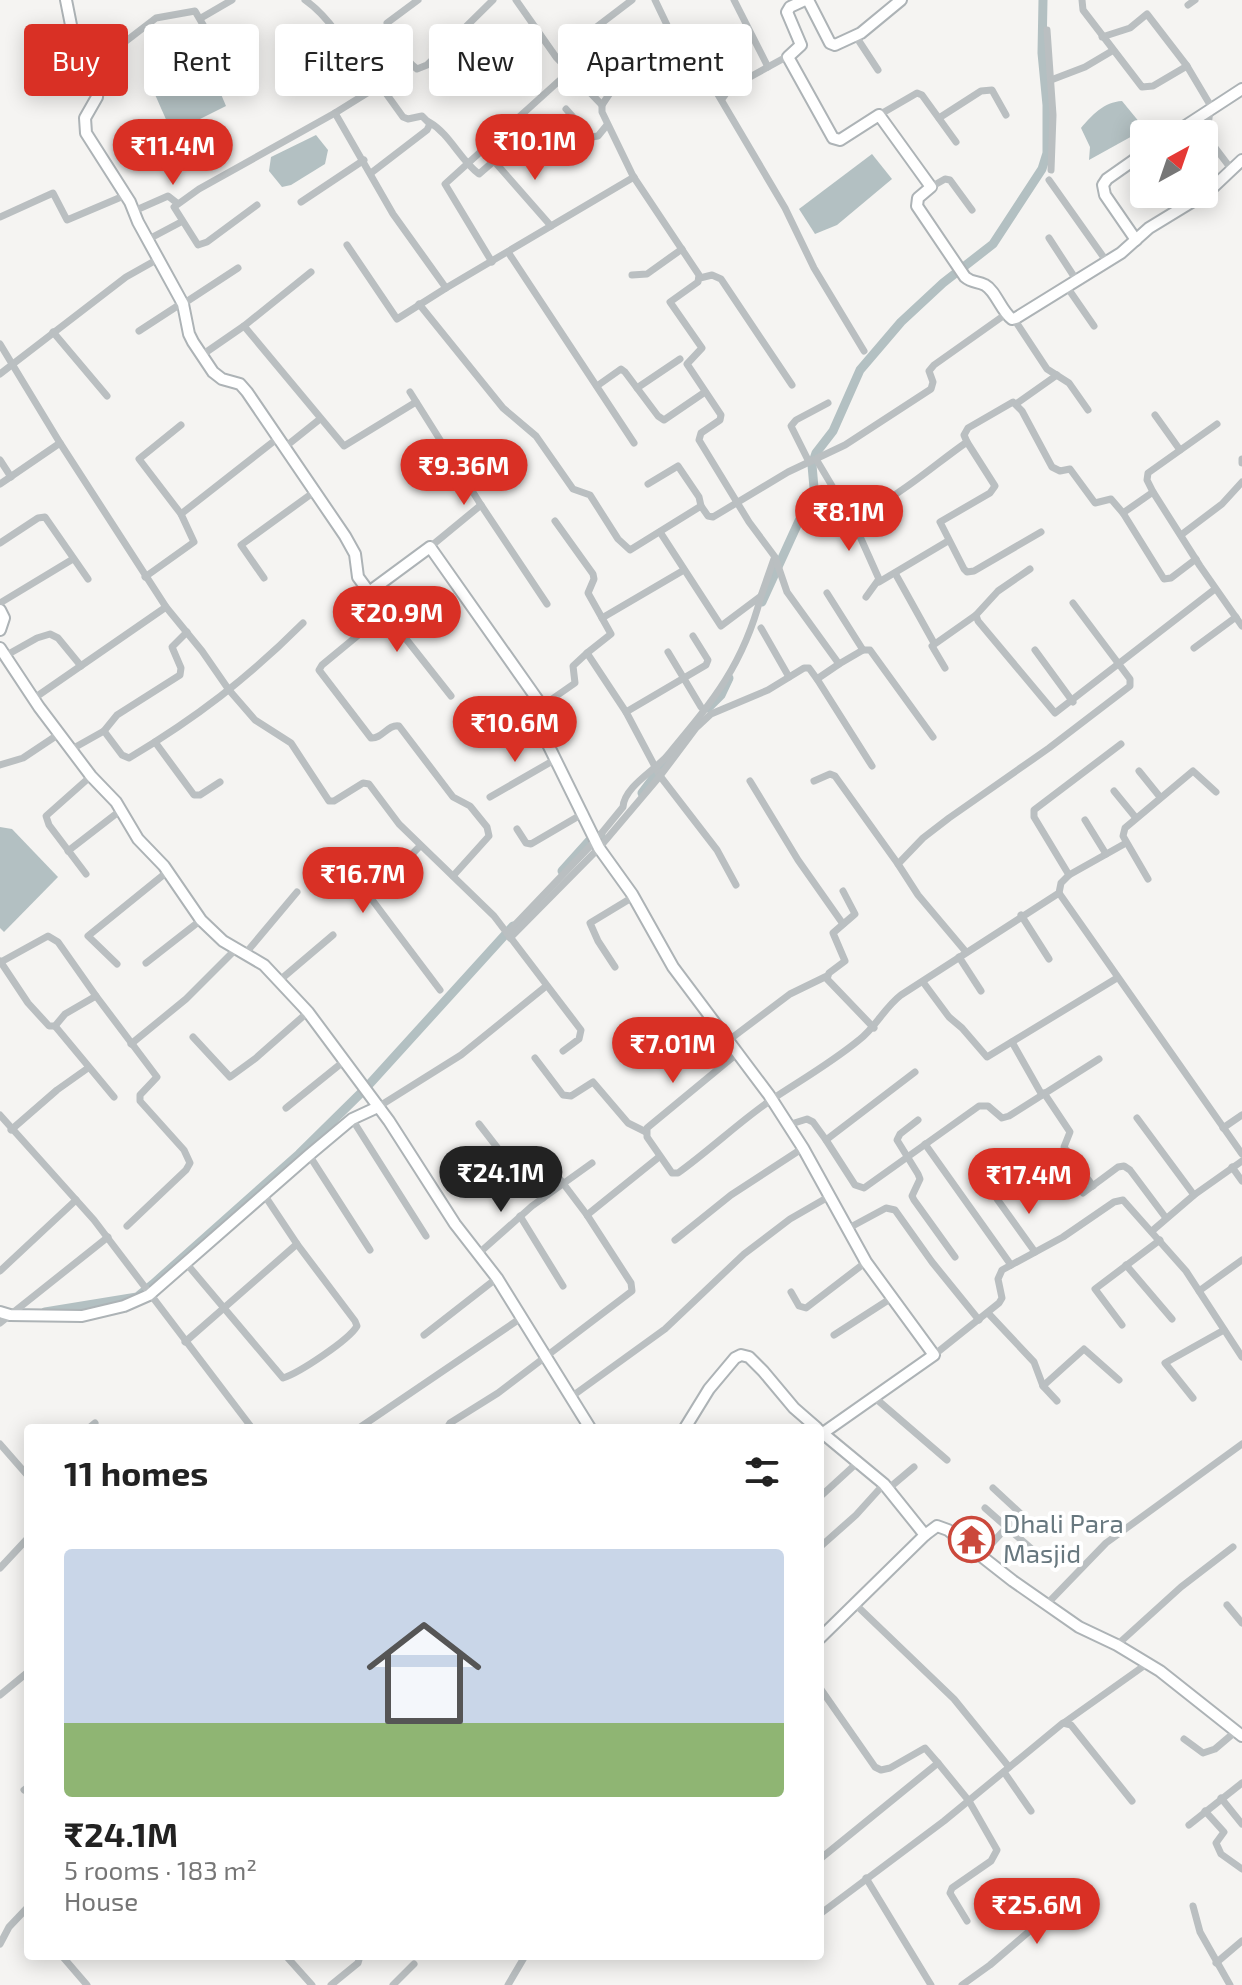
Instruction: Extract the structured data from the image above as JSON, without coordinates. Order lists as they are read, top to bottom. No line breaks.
{"places":{"temple":["Dhali Para Masjid"]},"north":"top right","page":{"chip":["Buy","Rent","Filters","New","Apartment"],"price":["₹10.1M","₹11.4M","₹9.36M","₹8.1M","₹20.9M","₹10.6M","₹16.7M","₹7.01M","₹24.1M","₹17.4M","₹25.6M"],"heading":"11 homes","list":[{"name":"₹24.1M","note":"5 rooms · 183 m² · House"}]}}
